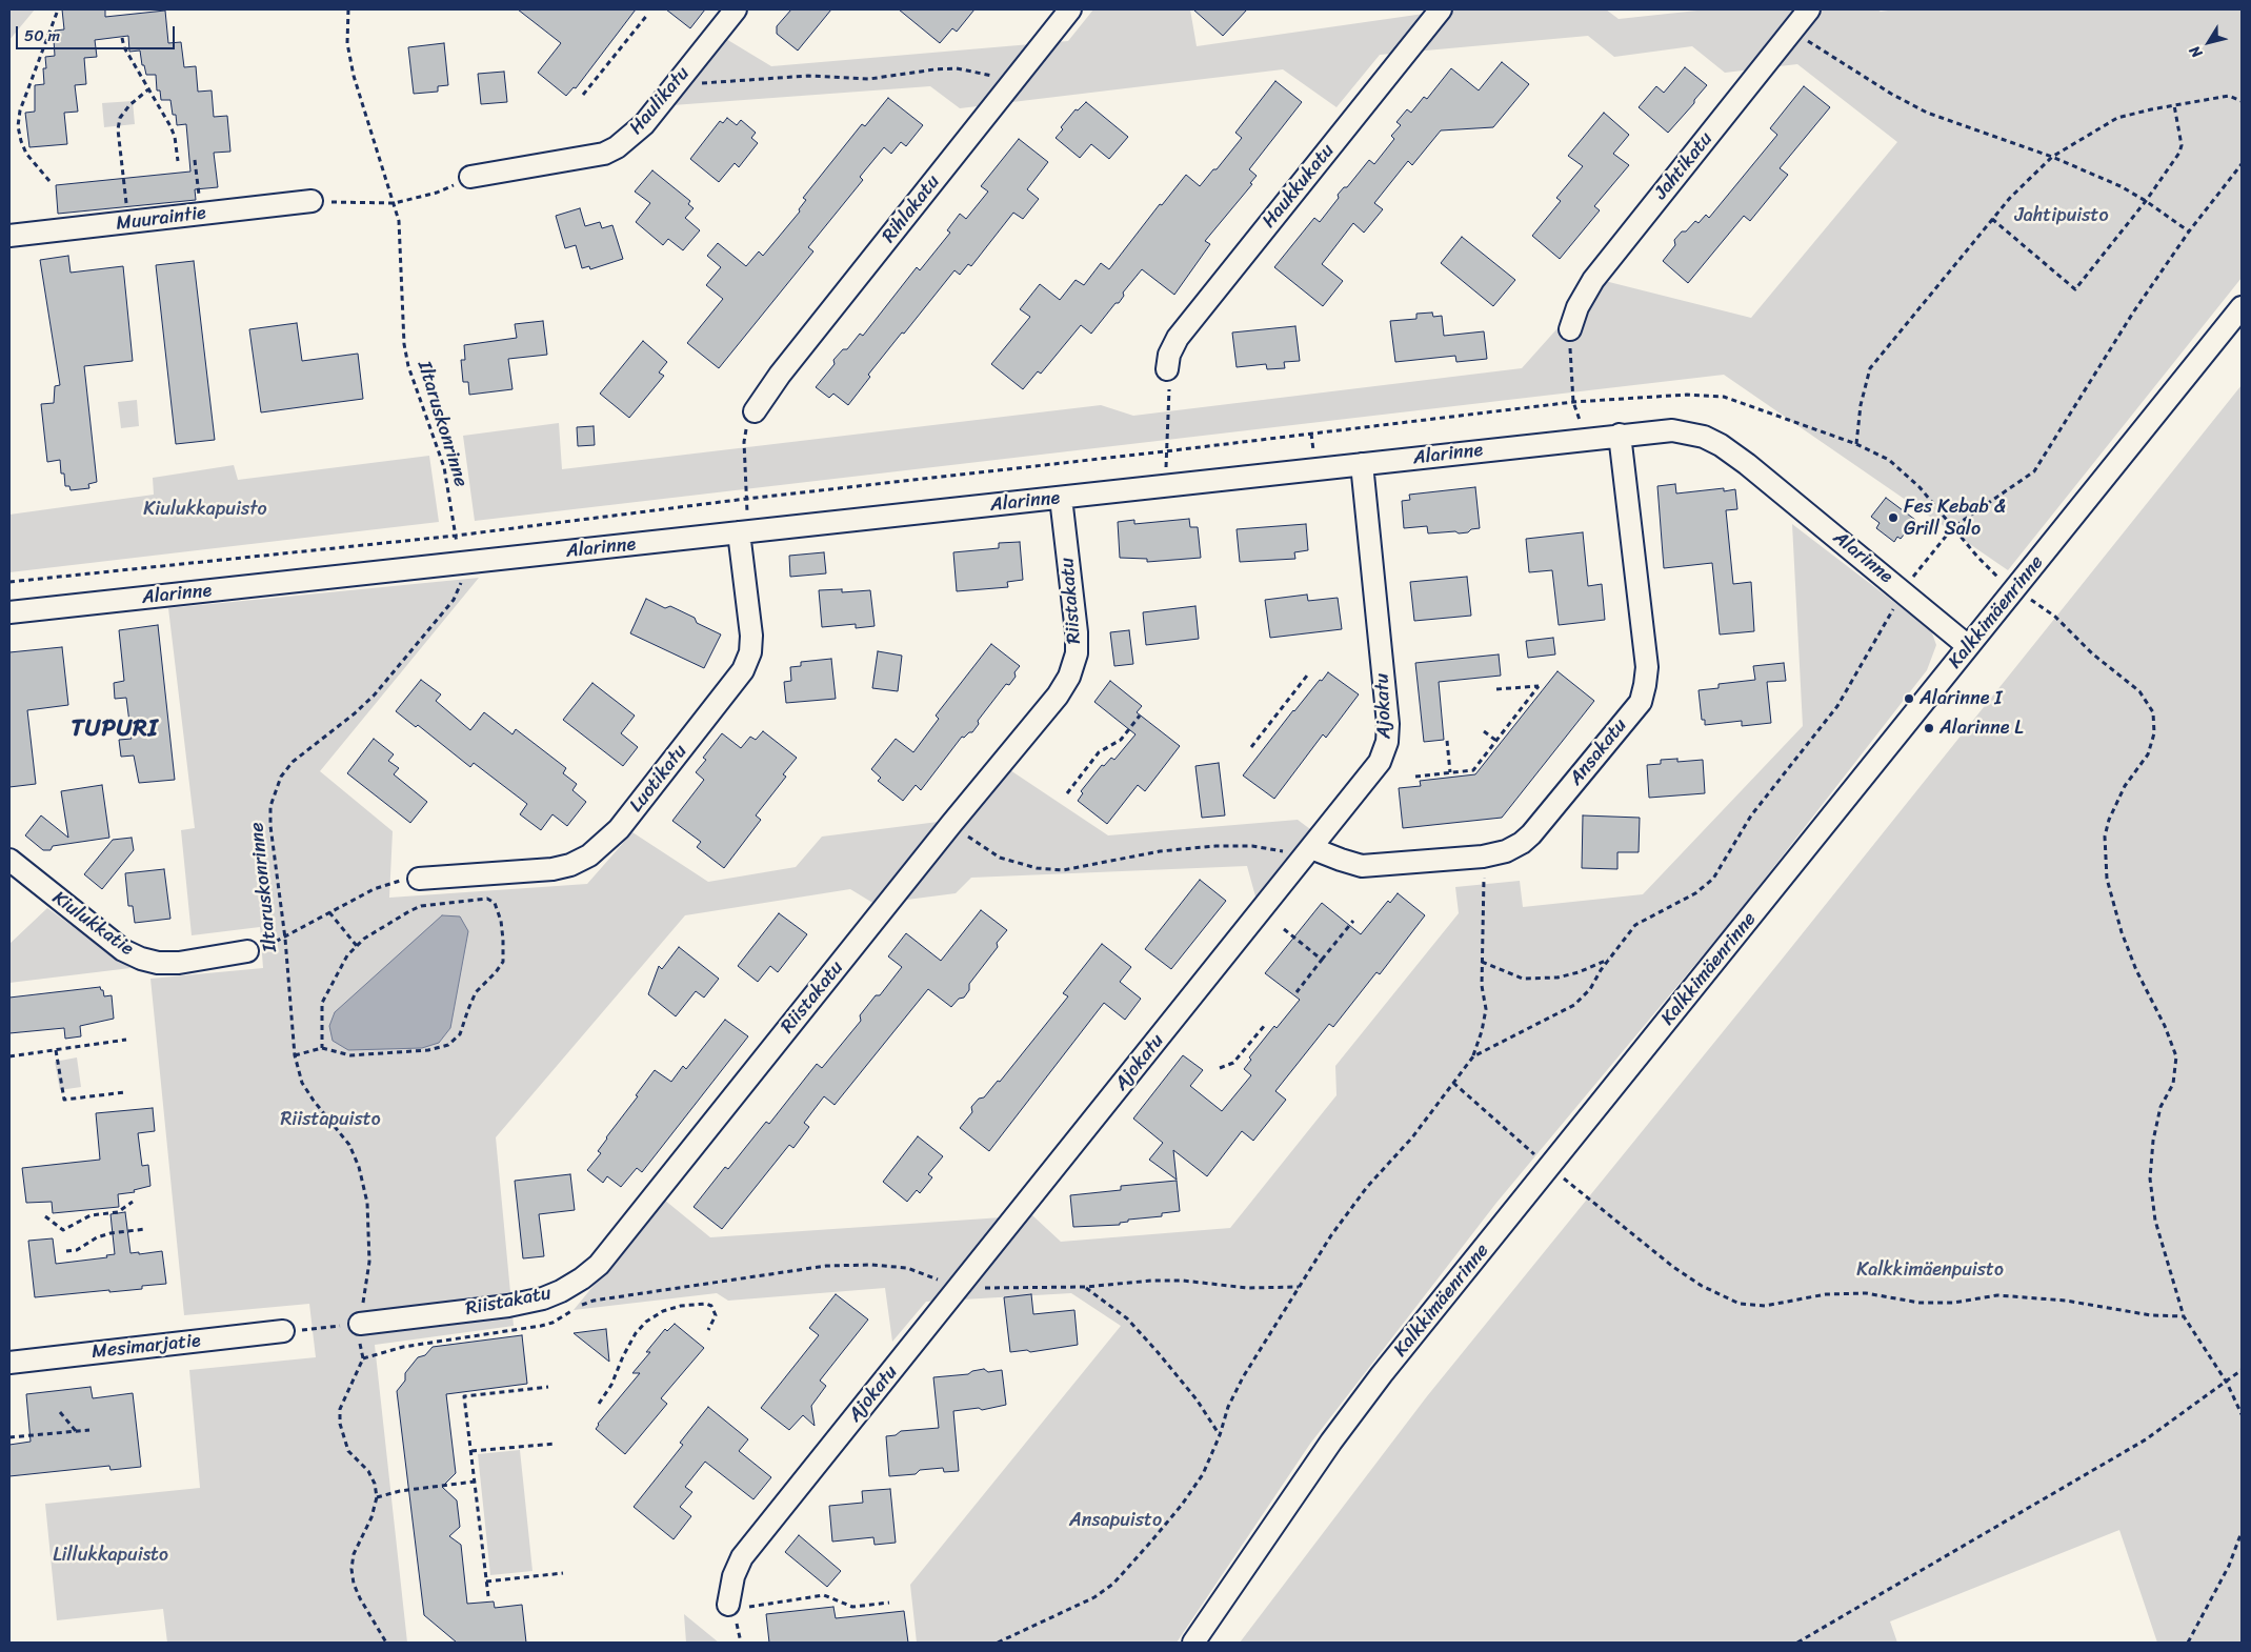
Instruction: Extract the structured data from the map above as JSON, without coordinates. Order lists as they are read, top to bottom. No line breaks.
{"streets":{"street":["Haulikatu","Jahtikatu","Haukkukatu","Rihlakatu","Muuraintie","Alarinne","Riistakatu","Kalkkimäenrinne","Ajokatu","Ansakatu","Luotikatu","Kiulukkatie","Mesimarjatie"],"path":["Iltaruskonrinne"]},"crossings":[["Iltaruskonrinne","Alarinne"],["Iltaruskonrinne","Riistakatu"],["Alarinne","Riistakatu"],["Alarinne","Kalkkimäenrinne"],["Alarinne","Ajokatu"],["Alarinne","Ansakatu"],["Alarinne","Luotikatu"],["Ajokatu","Ansakatu"]],"districts":["TUPURI"],"parks":["Jahtipuisto","Kiulukkapuisto","Riistapuisto","Kalkkimäenpuisto","Ansapuisto","Lillukkapuisto"],"places":["Fes Kebab & Grill Salo","Alarinne I","Alarinne L"],"scale_bar":"50 m","north":"bottom left"}
